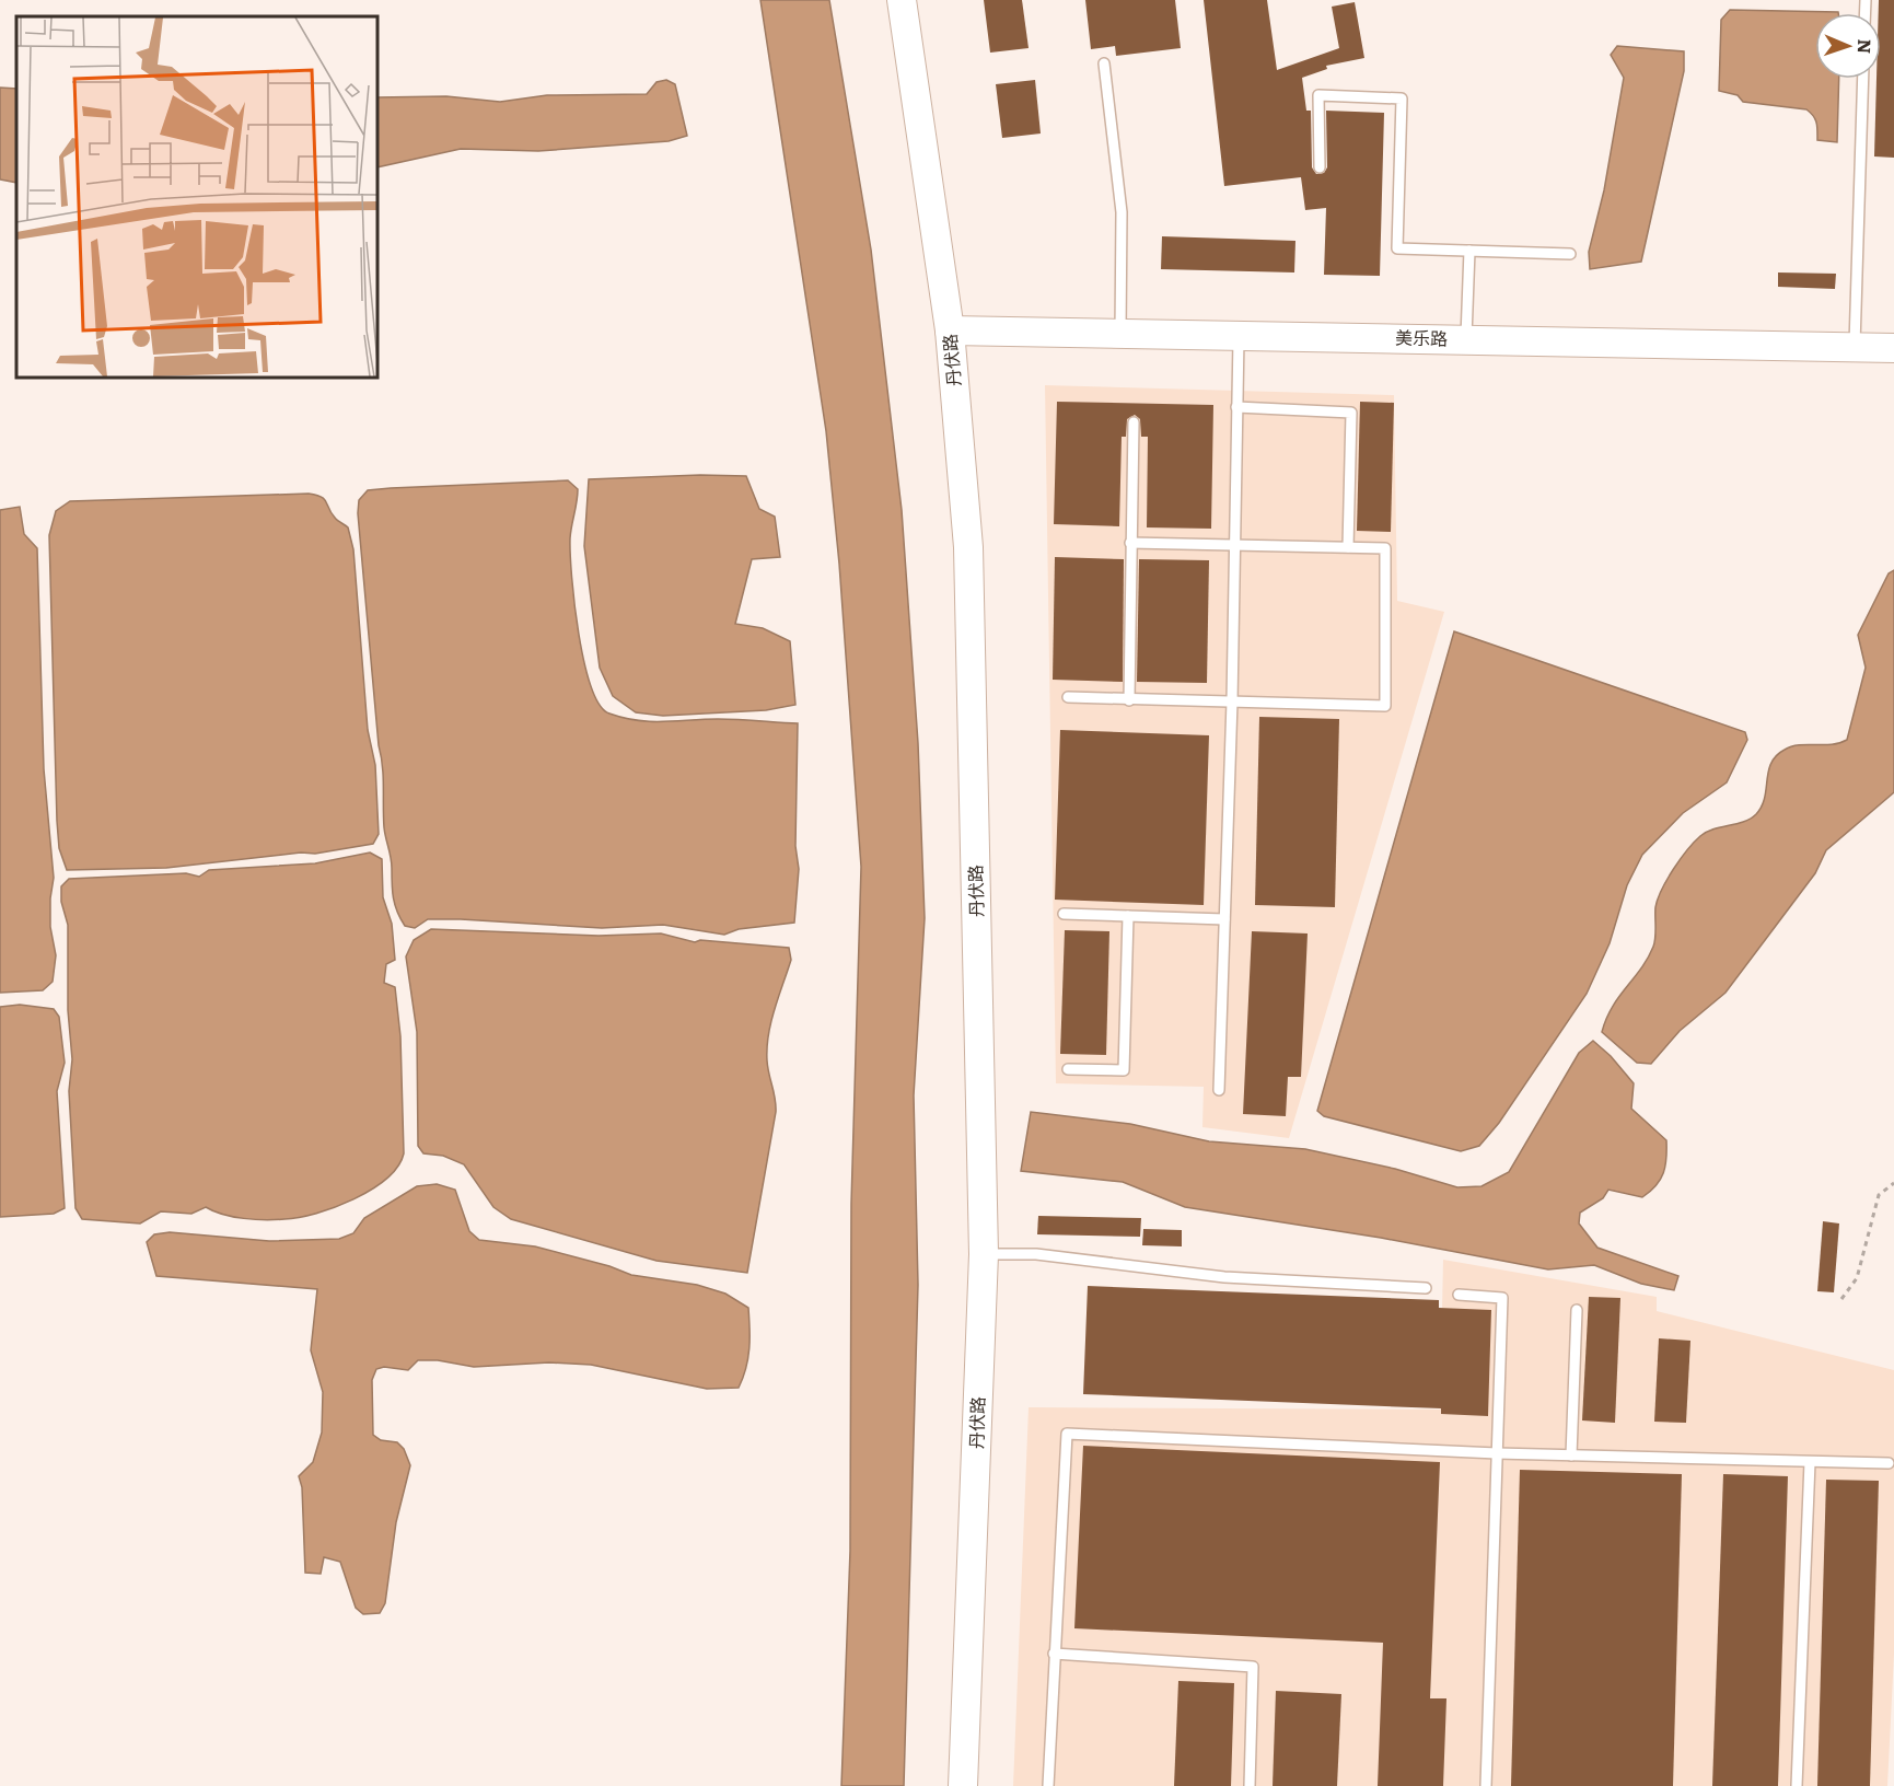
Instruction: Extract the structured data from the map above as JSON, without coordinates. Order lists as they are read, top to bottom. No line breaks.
{"streets":{"main road":["美乐路","丹伏路"]},"crossings":[["美乐路","丹伏路"]],"north":"right"}
